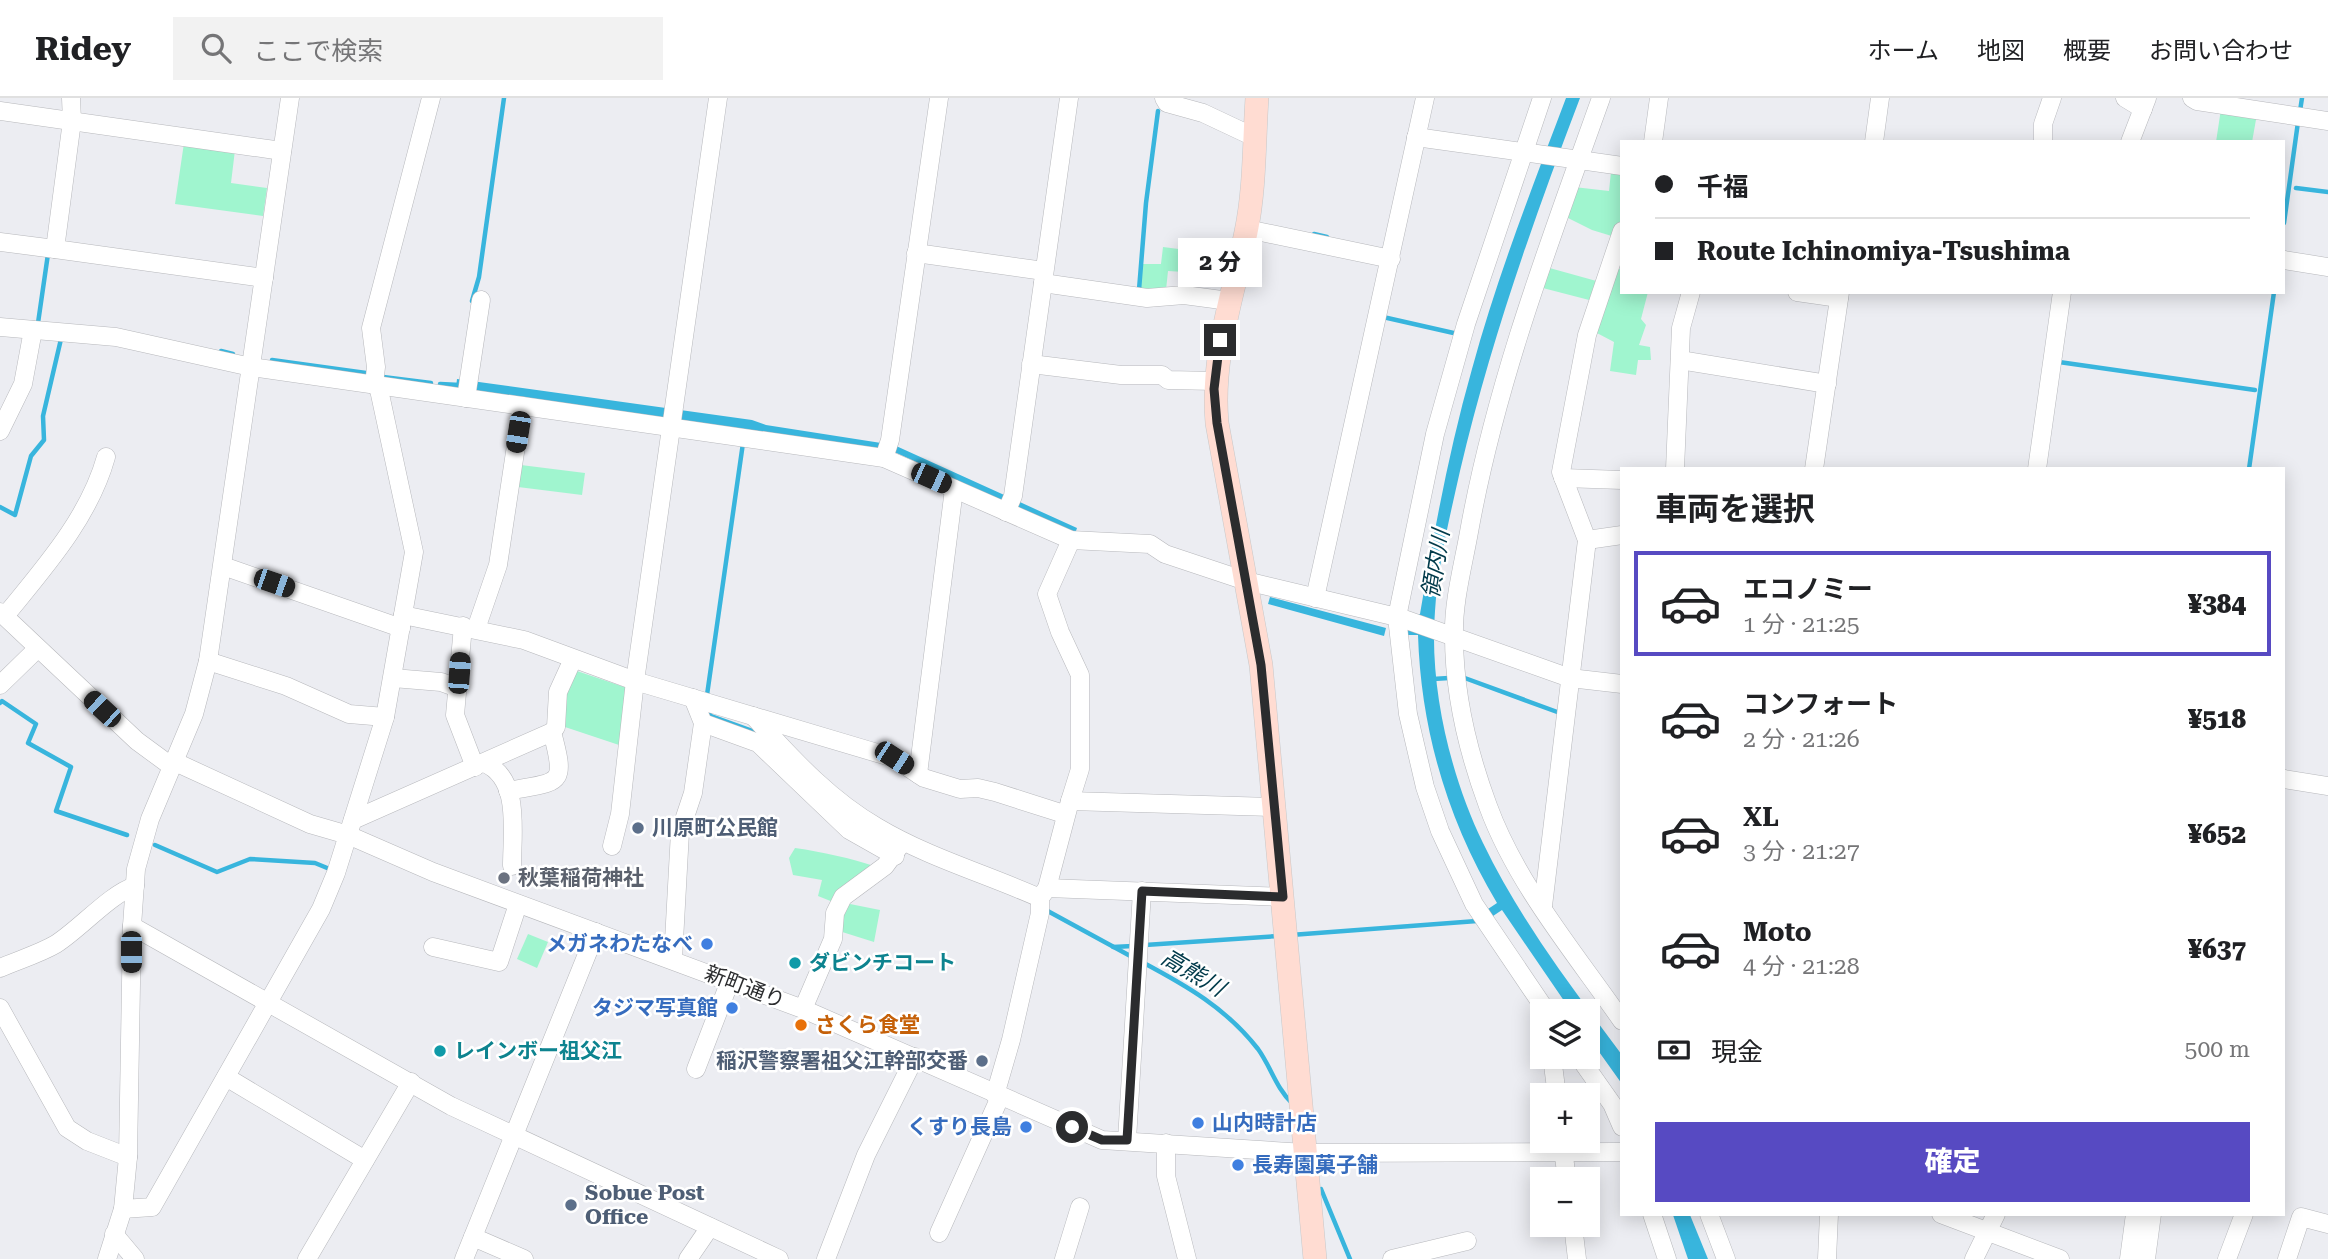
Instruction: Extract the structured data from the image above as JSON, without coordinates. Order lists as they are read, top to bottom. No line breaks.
{"streets":{"street":["新町通り"]},"water":["領内川","高熊川"],"places":["川原町公民館","秋葉稲荷神社","メガネわたなべ","ダビンチコート","タジマ写真館","さくら食堂","レインボー祖父江","稲沢警察署祖父江幹部交番","山内時計店","くすり長島","長寿園菓子舗","Sobue Post Office"],"page":{"header":"Ridey","search":"ここで検索","nav":["ホーム","地図","概要","お問い合わせ"],"banner":["千福","Route Ichinomiya-Tsushima"],"bubble":"2 分","heading":"車両を選択","list":[{"name":"エコノミー","note":"1 分 · 21:25","value":"¥384"},{"name":"コンフォート","note":"2 分 · 21:26","value":"¥518"},{"name":"XL","note":"3 分 · 21:27","value":"¥652"},{"name":"Moto","note":"4 分 · 21:28","value":"¥637"}],"map_buttons":["+","−"],"pay":["現金","500 m"],"buttons":"確定"}}
